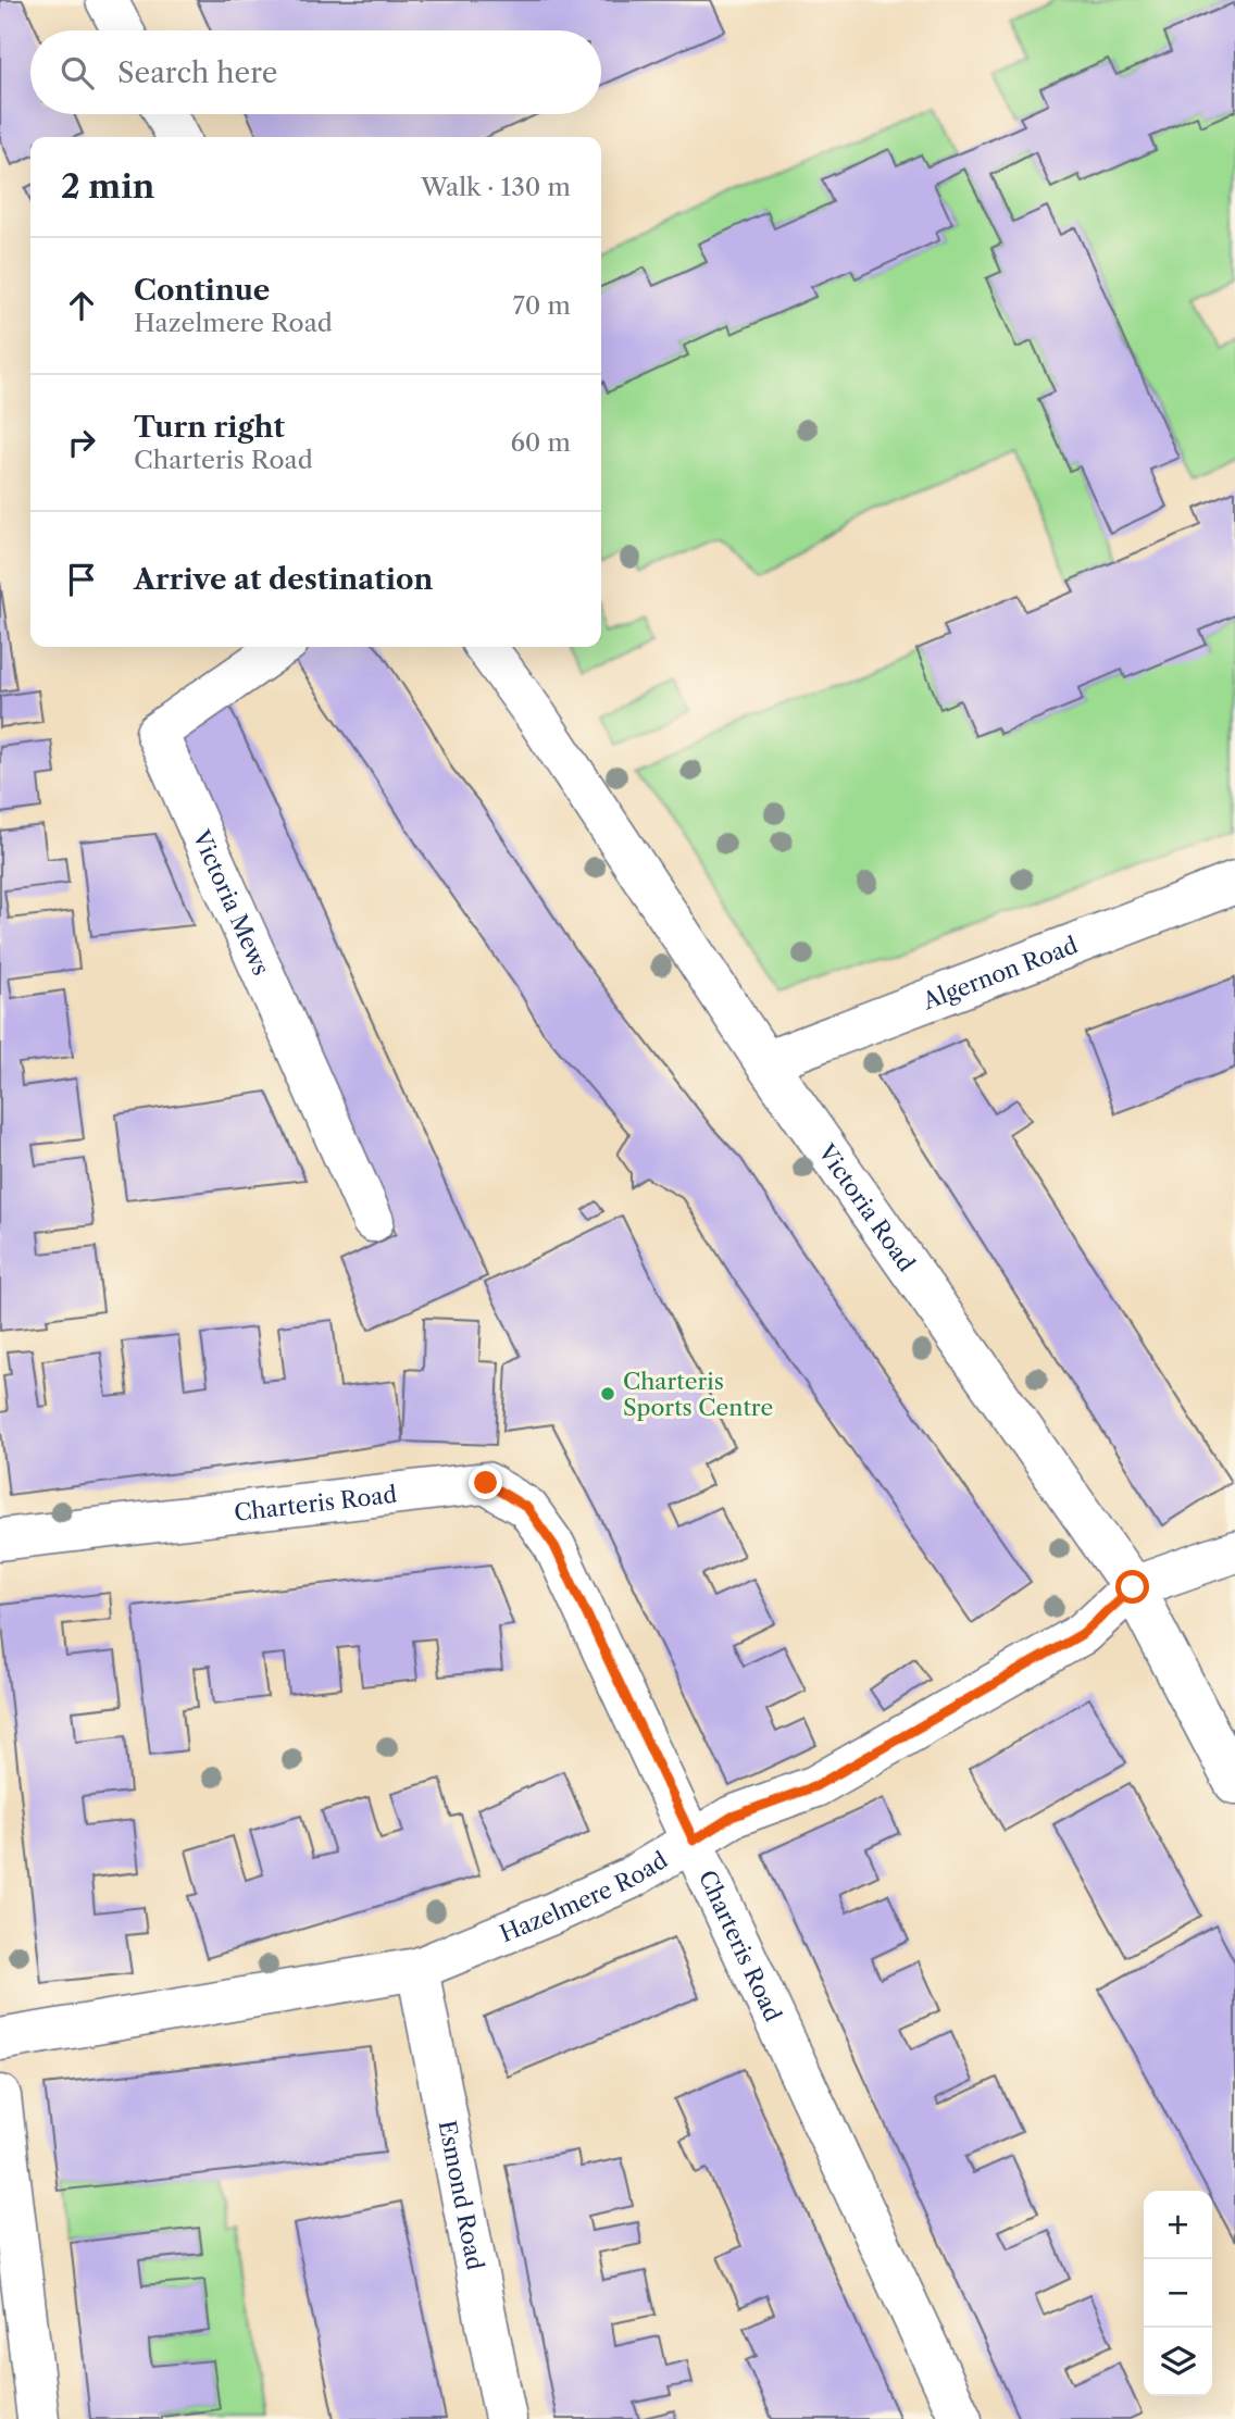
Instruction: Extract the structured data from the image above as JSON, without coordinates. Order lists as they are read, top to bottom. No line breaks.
{"streets":{"street":["Victoria Mews","Algernon Road","Victoria Road","Charteris Road","Hazelmere Road","Esmond Road"]},"crossings":[["Algernon Road","Victoria Road"],["Victoria Road","Hazelmere Road"],["Charteris Road","Hazelmere Road"],["Hazelmere Road","Esmond Road"]],"places":["Charteris Sports Centre"],"page":{"search":"Search here","heading":["2 min","Walk · 130 m"],"list":[["Continue","Hazelmere Road","70 m"],["Turn right","Charteris Road","60 m"],"Arrive at destination"],"map_buttons":["+","−"]}}
